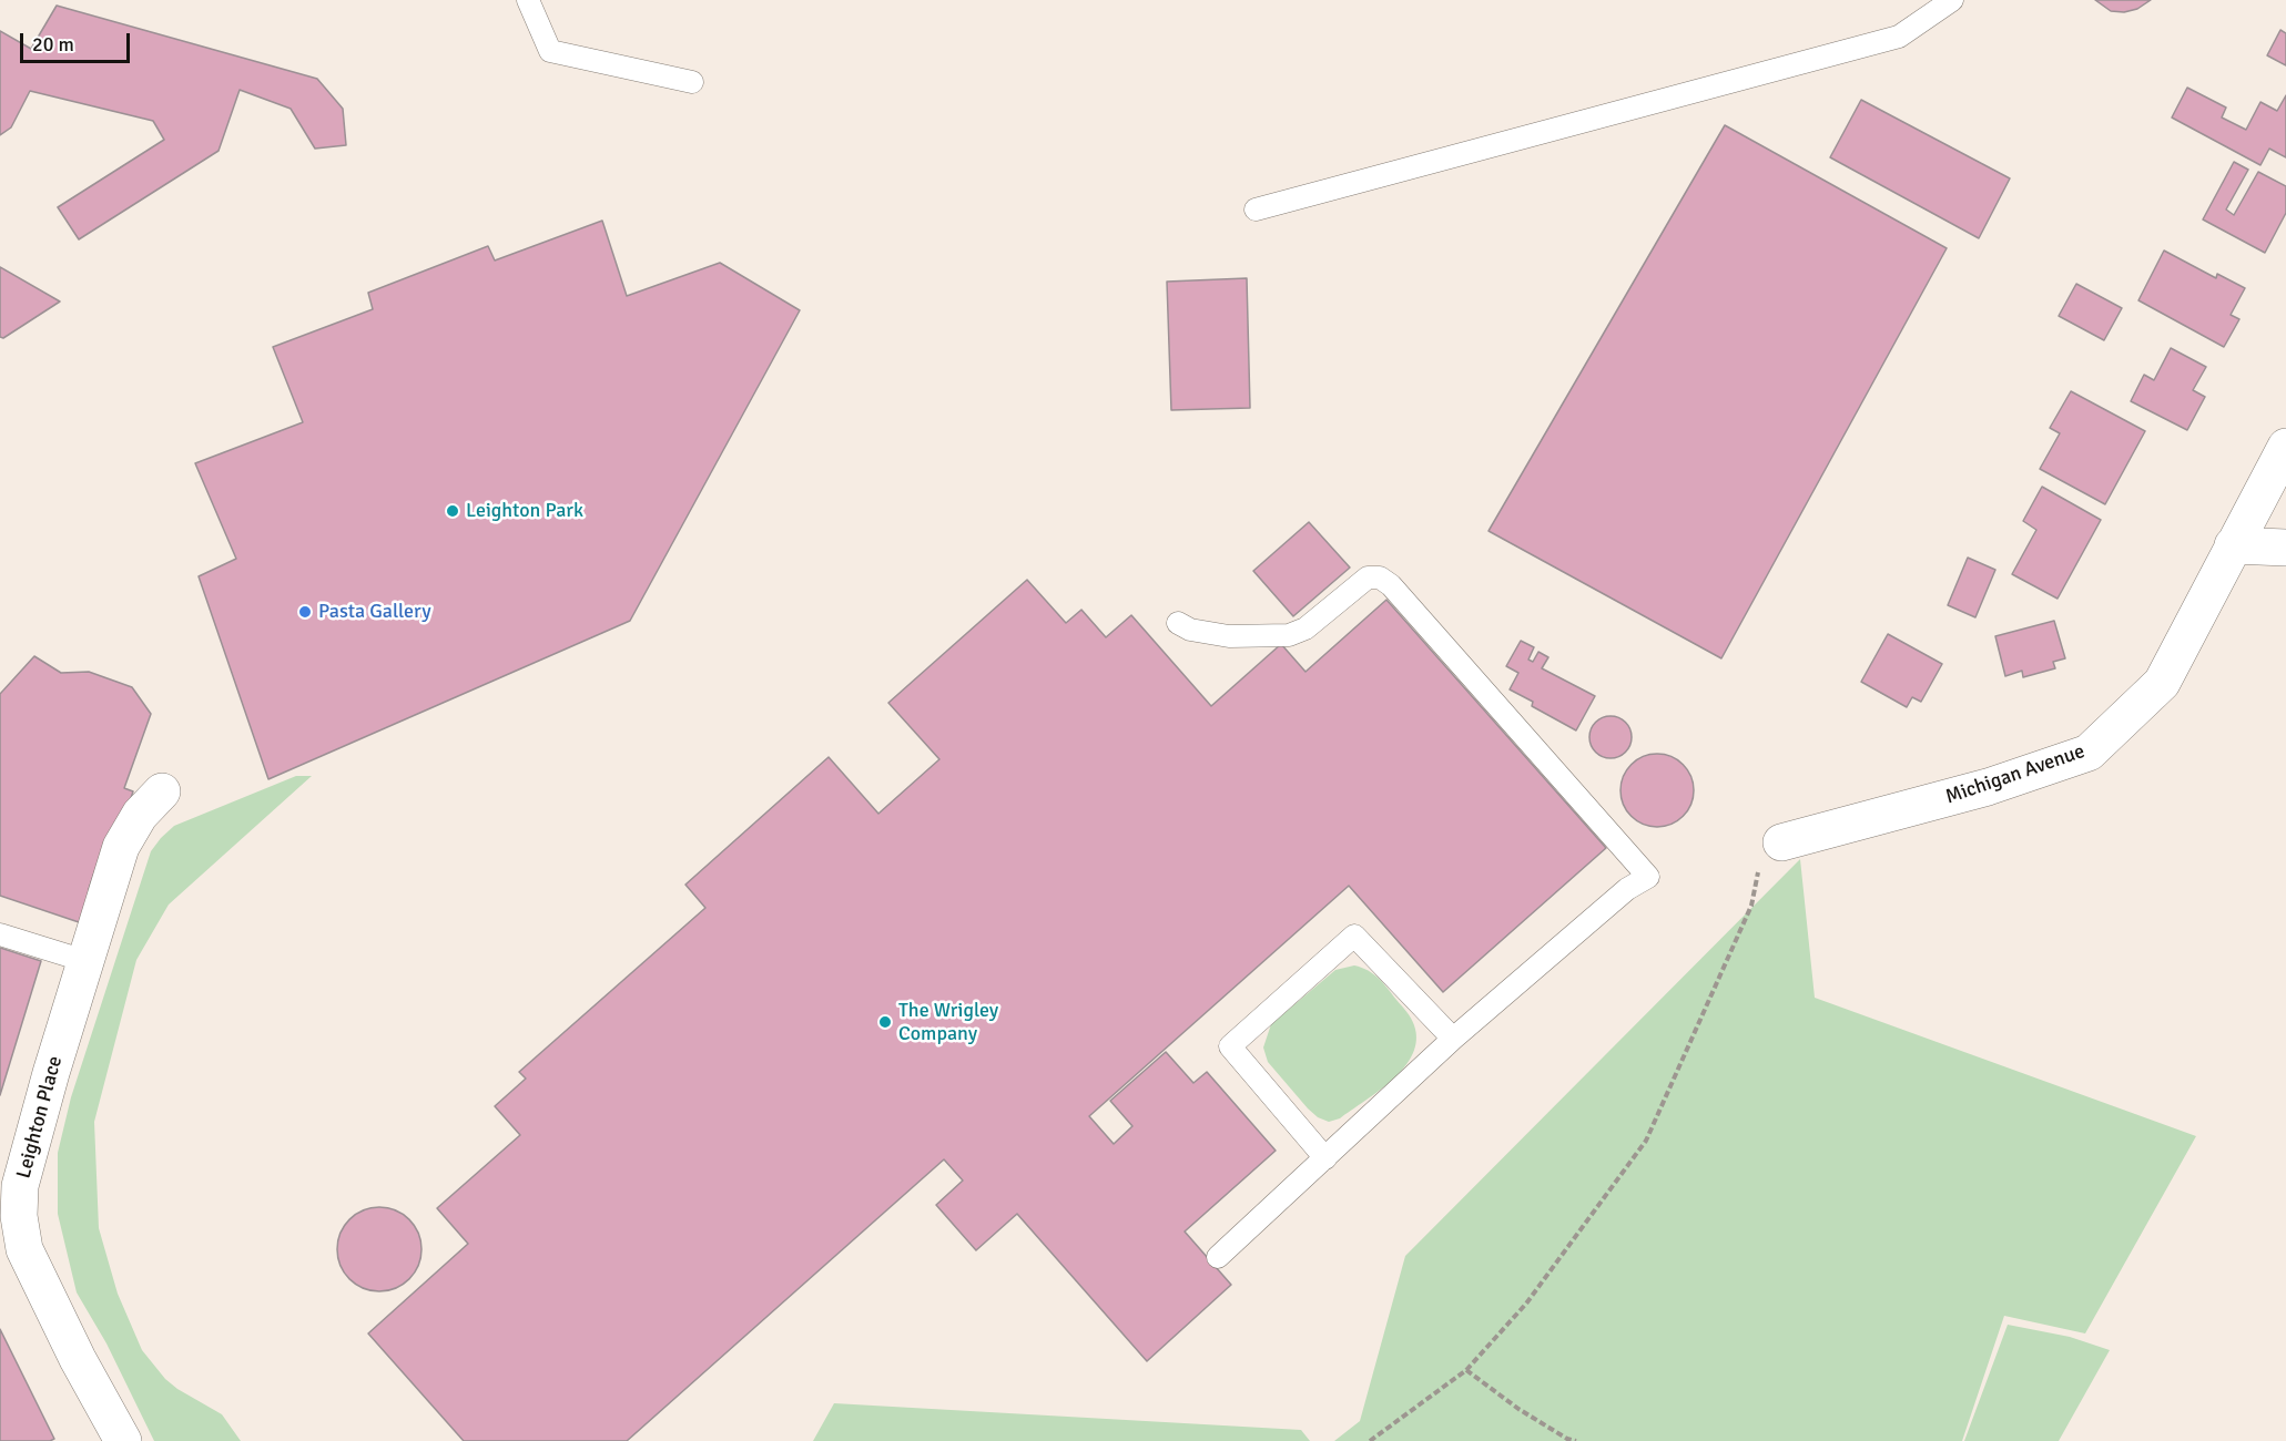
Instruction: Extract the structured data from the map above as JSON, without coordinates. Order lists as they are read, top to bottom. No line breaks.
{"streets":{"street":["Michigan Avenue","Leighton Place"]},"places":["Leighton Park","Pasta Gallery","The Wrigley Company"],"scale_bar":"20 m"}
